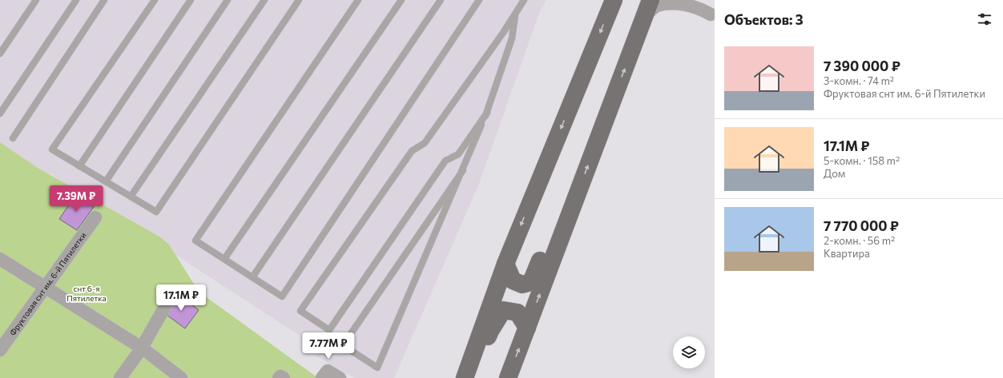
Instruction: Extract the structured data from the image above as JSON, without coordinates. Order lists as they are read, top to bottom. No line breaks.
{"streets":{"street":["Фруктовая снт им. 6-й Пятилетки"]},"parks":["снт 6-я Пятилетка"],"page":{"heading":"Объектов: 3","list":[{"name":"7 390 000 ₽","note":"3-комн. · 74 m² · Фруктовая снт им. 6-й Пятилетки"},{"name":"17.1M ₽","note":"5-комн. · 158 m² · Дом"},{"name":"7 770 000 ₽","note":"2-комн. · 56 m² · Квартира"}],"price":["7.39M ₽","17.1M ₽","7.77M ₽"]}}
